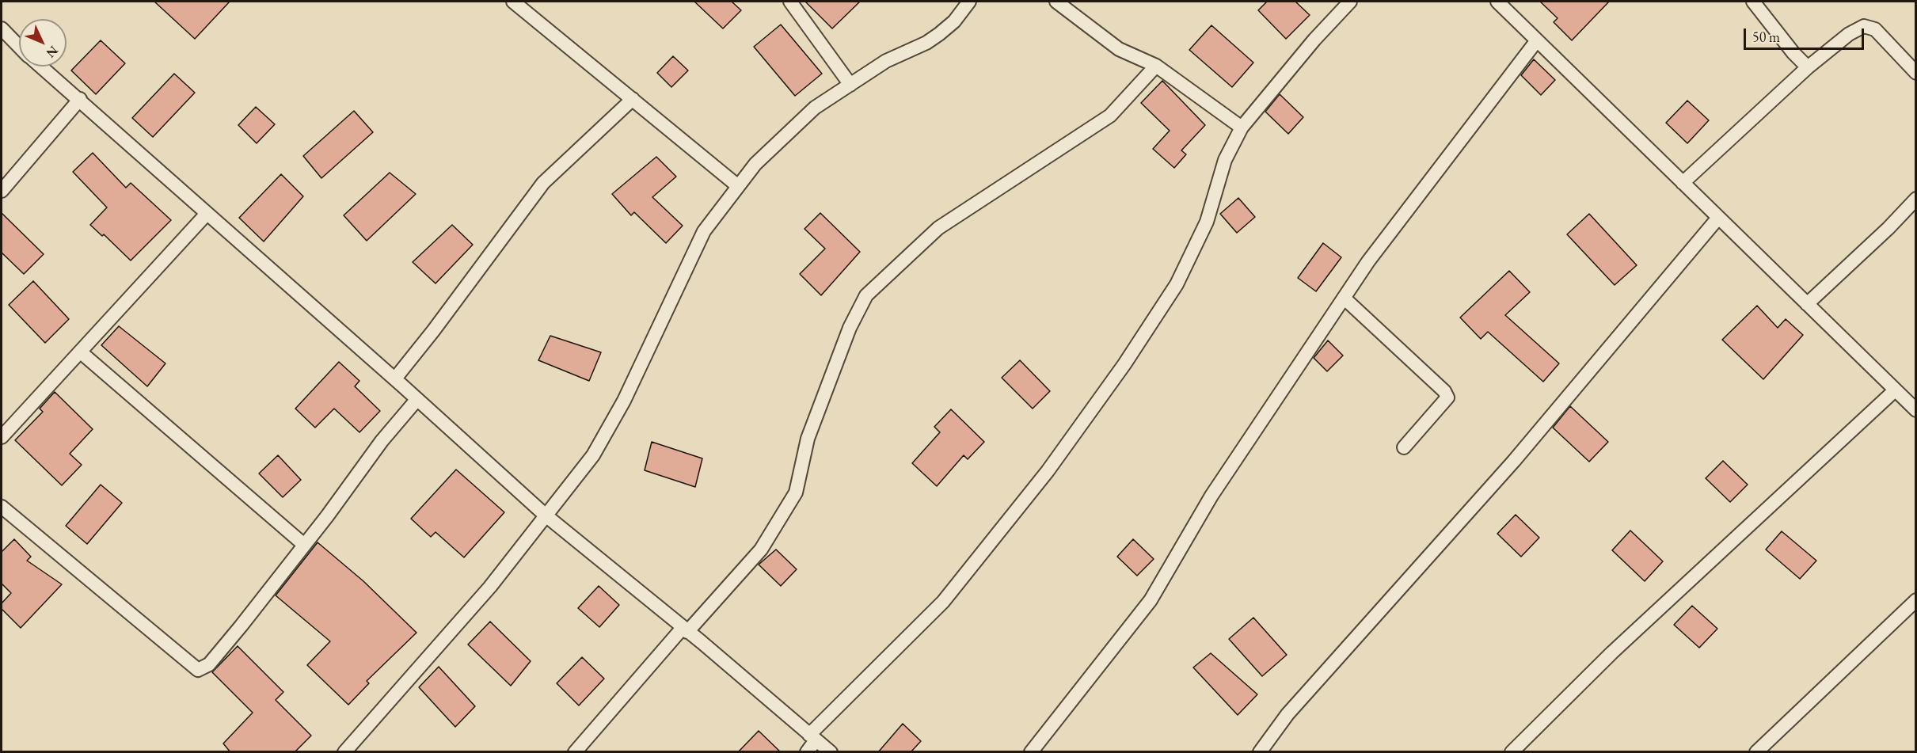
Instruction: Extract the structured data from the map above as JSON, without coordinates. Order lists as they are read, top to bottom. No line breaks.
{"scale_bar":"50 m","north":"bottom right"}
